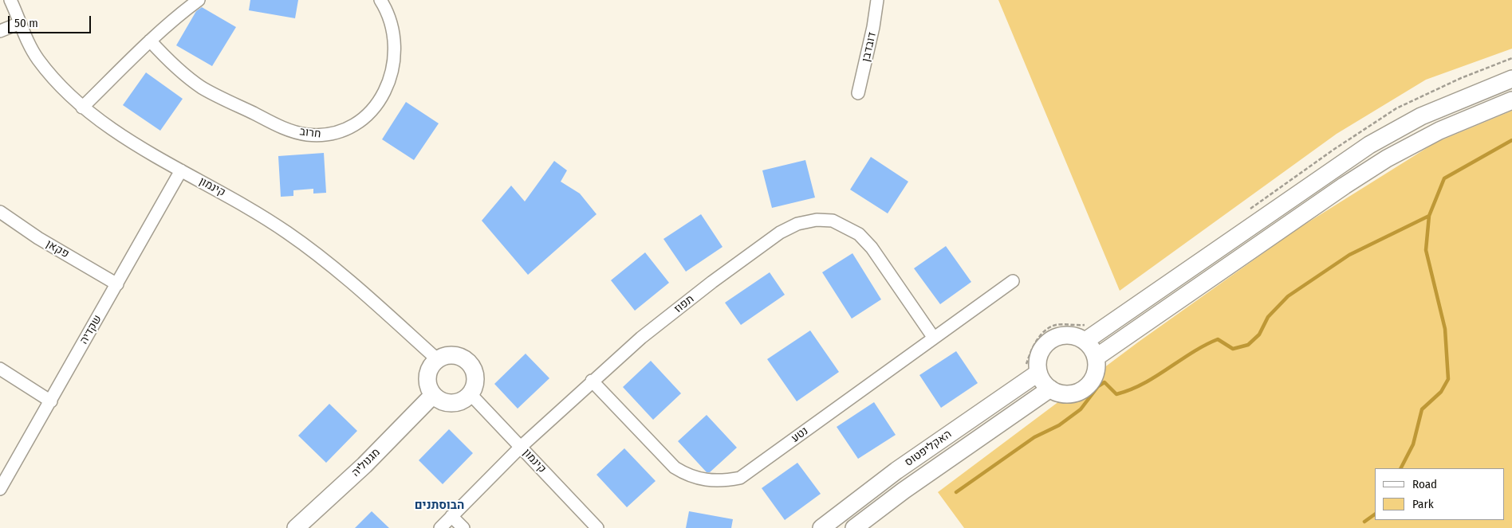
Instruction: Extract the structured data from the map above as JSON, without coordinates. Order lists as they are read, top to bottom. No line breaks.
{"streets":{"main road":["האקליפטוס","מגנוליה"],"street":["דובדבן","חרוב","קינמון","פקאן","תפוז","שקדיה","נטע"]},"crossings":[["קינמון","תפוז"],["קינמון","שקדיה"],["קינמון","מגנוליה"],["פקאן","שקדיה"],["תפוז","נטע"]],"districts":["הבוסתנים"],"legend":["Road","Park"],"scale_bar":"50 m"}
